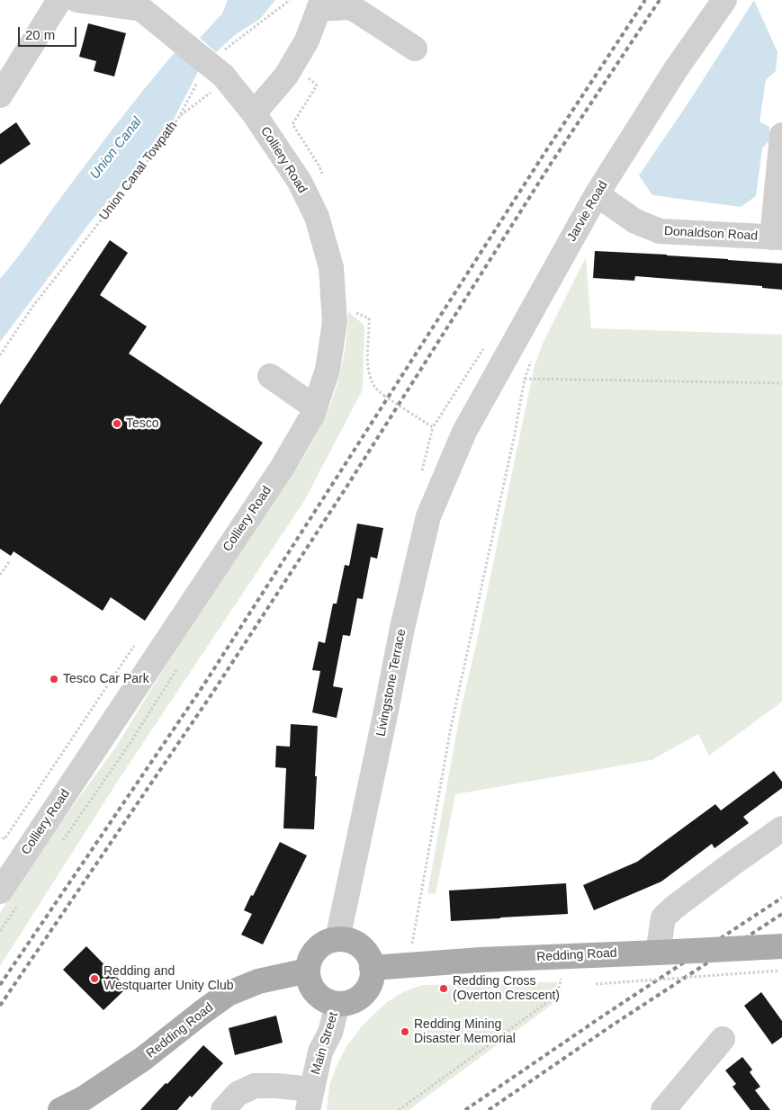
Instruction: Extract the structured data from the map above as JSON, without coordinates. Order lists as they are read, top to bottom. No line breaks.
{"streets":{"main road":["Redding Road"],"street":["Colliery Road","Jarvie Road","Donaldson Road","Livingstone Terrace","Main Street"],"path":["Union Canal Towpath"]},"crossings":[["Jarvie Road","Donaldson Road"],["Jarvie Road","Livingstone Terrace"],["Livingstone Terrace","Redding Road"],["Livingstone Terrace","Main Street"],["Redding Road","Main Street"]],"water":["Union Canal"],"places":["Tesco","Tesco Car Park","Redding and Westquarter Unity Club","Redding Cross (Overton Crescent)","Redding Mining Disaster Memorial"],"scale_bar":"20 m"}
